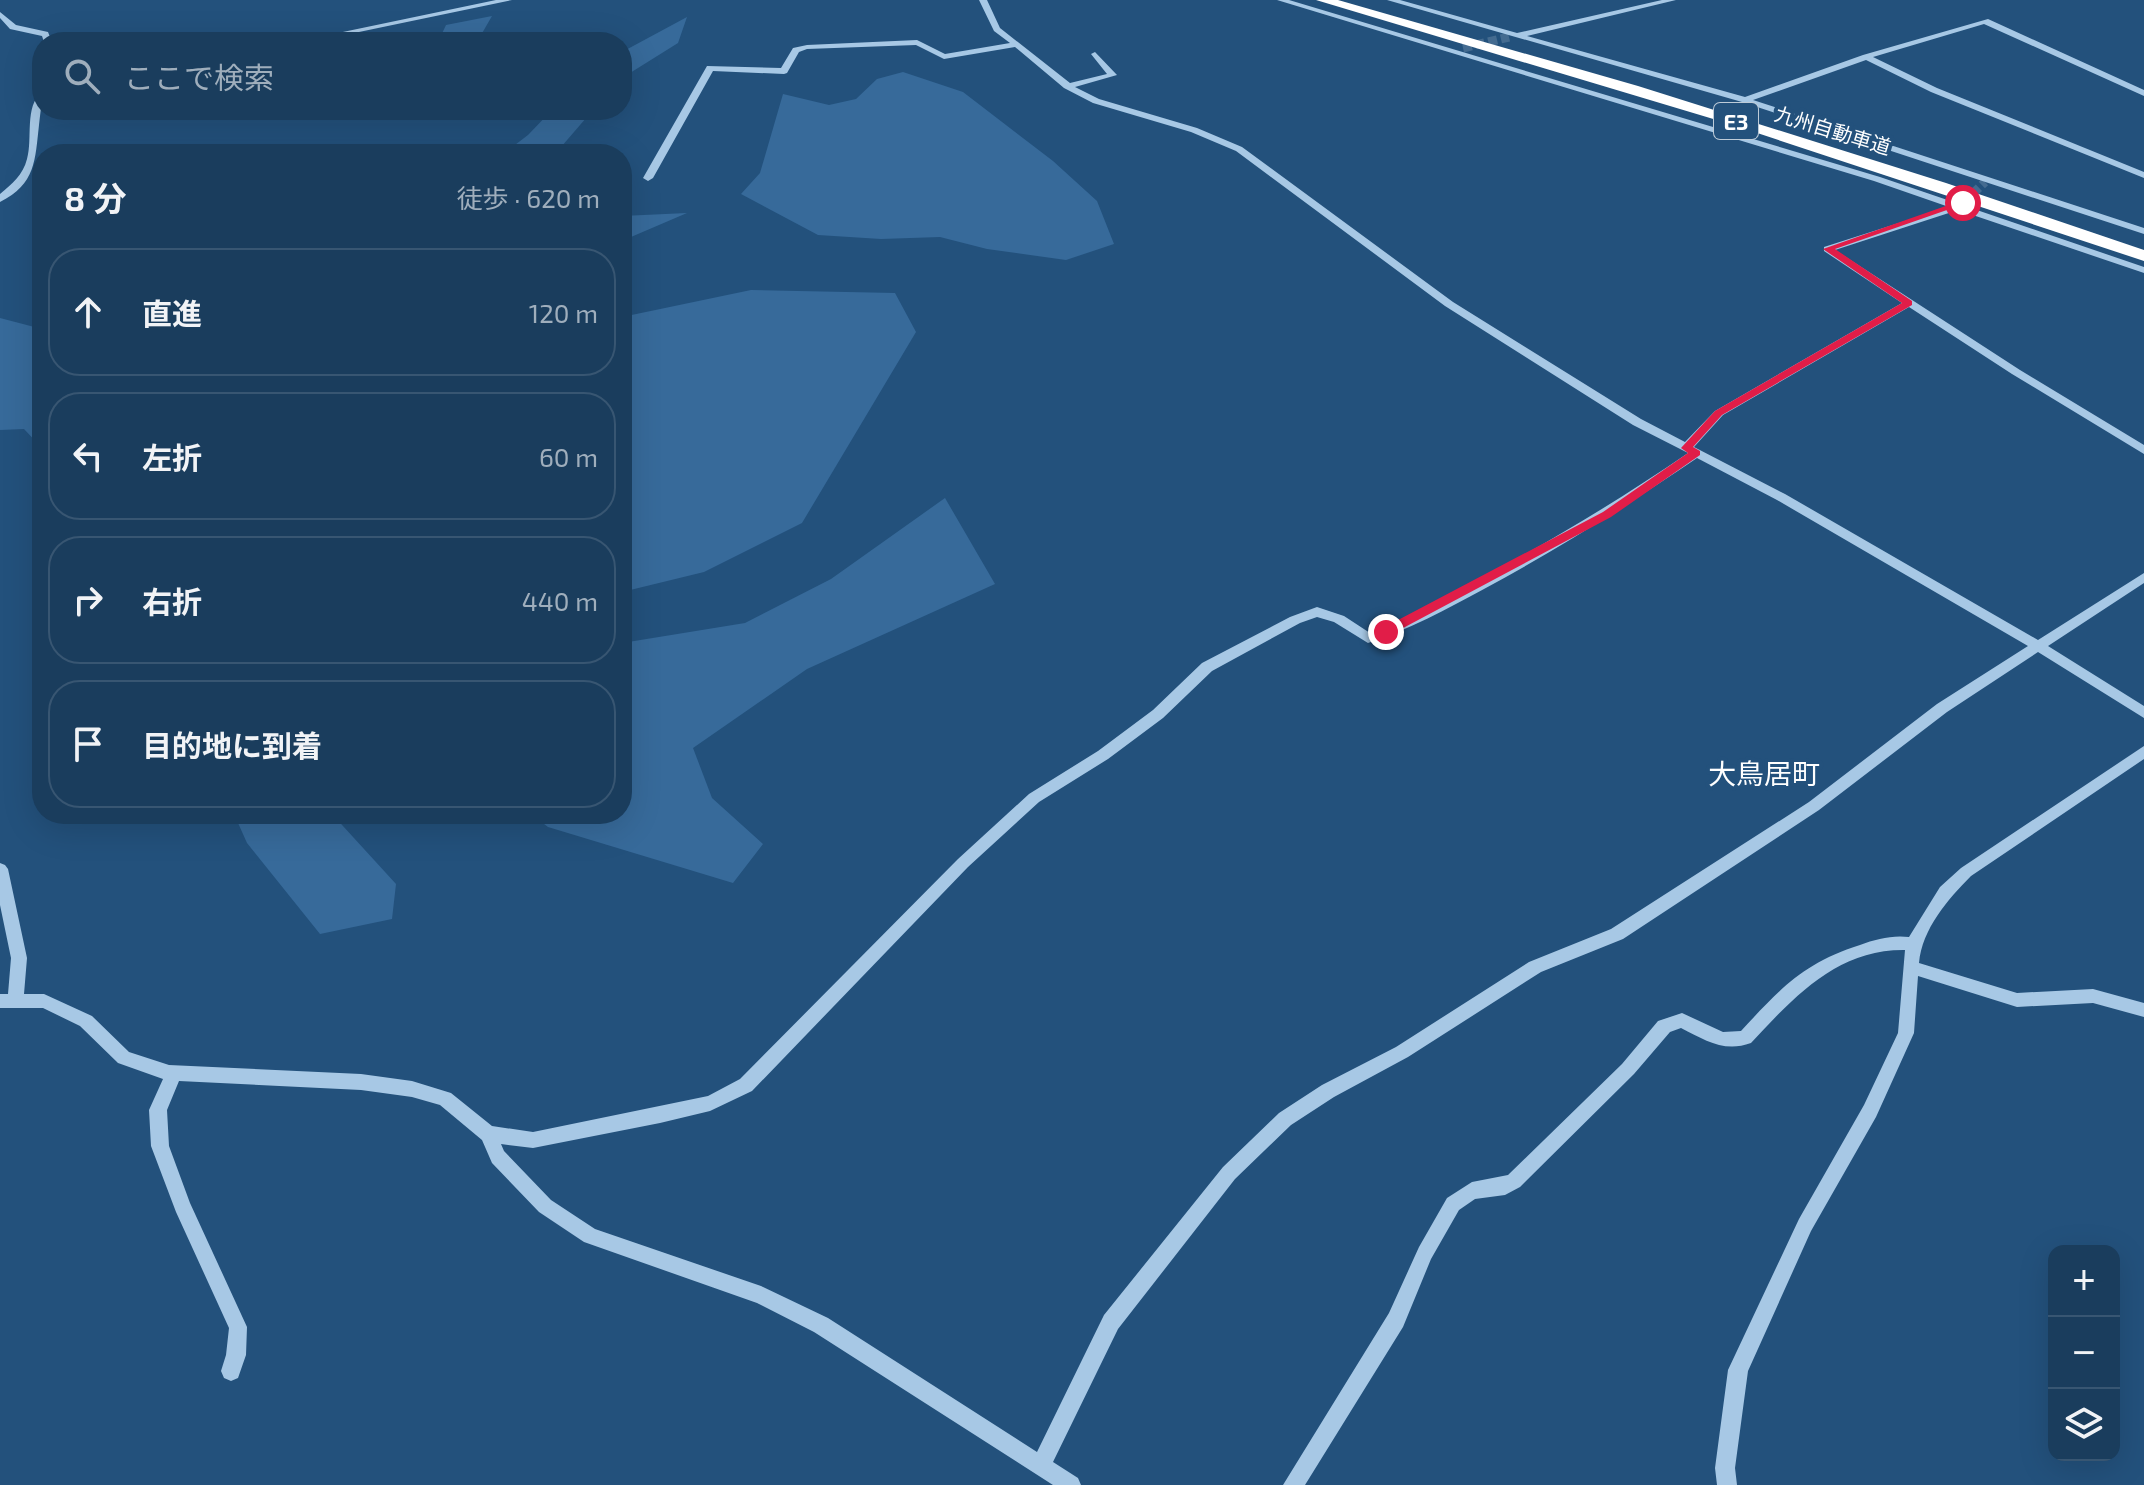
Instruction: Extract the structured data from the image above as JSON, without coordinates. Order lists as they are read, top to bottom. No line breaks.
{"streets":{"highway":["E3","九州自動車道"]},"districts":["大鳥居町"],"page":{"search":"ここで検索","heading":["8 分","徒歩 · 620 m"],"list":[["直進","120 m"],["左折","60 m"],["右折","440 m"],"目的地に到着"],"map_buttons":["+","−"]}}
